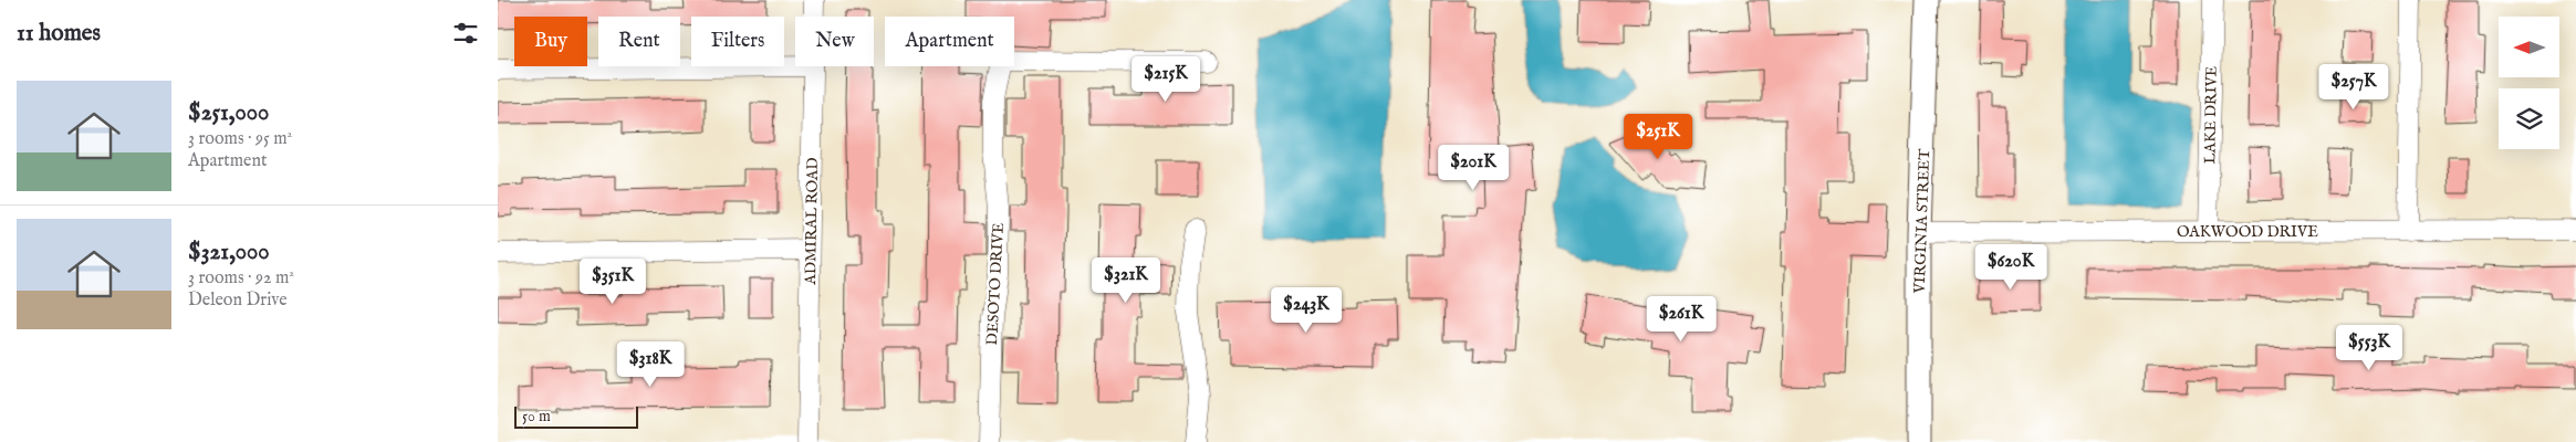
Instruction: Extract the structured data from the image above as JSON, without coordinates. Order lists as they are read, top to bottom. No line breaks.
{"streets":{"street":["LAKE DRIVE","ADMIRAL ROAD","VIRGINIA STREET","OAKWOOD DRIVE","DESOTO DRIVE"]},"crossings":[["LAKE DRIVE","OAKWOOD DRIVE"],["VIRGINIA STREET","OAKWOOD DRIVE"]],"scale_bar":"50 m","north":"left","page":{"heading":"11 homes","chip":["Buy","Rent","Filters","New","Apartment"],"price":["$215K","$257K","$251K","$201K","$620K","$321K","$351K","$243K","$261K","$553K","$318K"],"list":[{"name":"$251,000","note":"3 rooms · 95 m² · Apartment"},{"name":"$321,000","note":"3 rooms · 92 m² · Deleon Drive"}],"scale":"50 m"}}
